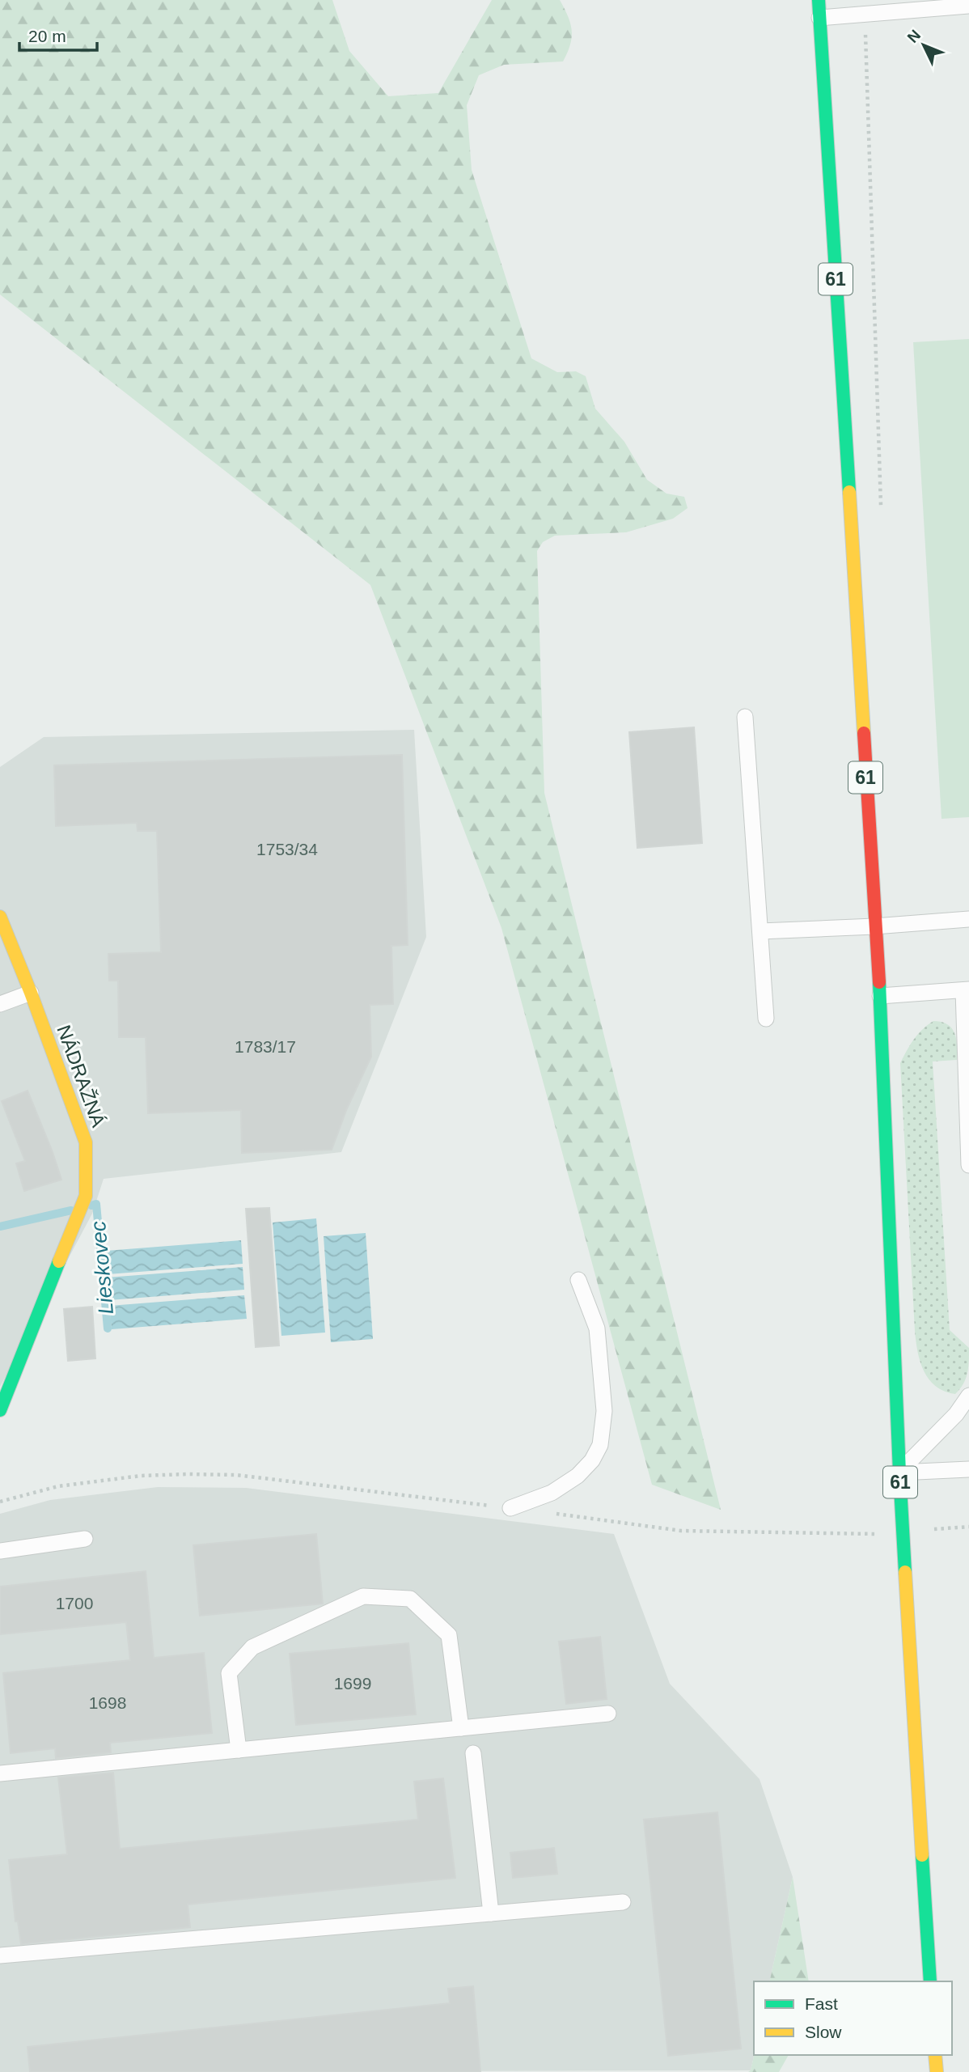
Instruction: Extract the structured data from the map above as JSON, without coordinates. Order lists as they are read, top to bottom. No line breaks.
{"streets":{"main road":["61","NÁDRAŽNÁ"]},"water":["Lieskovec"],"house_numbers":["1753/34","1783/17","1700","1699","1698"],"legend":["Fast","Slow"],"scale_bar":"20 m","north":"top left"}
